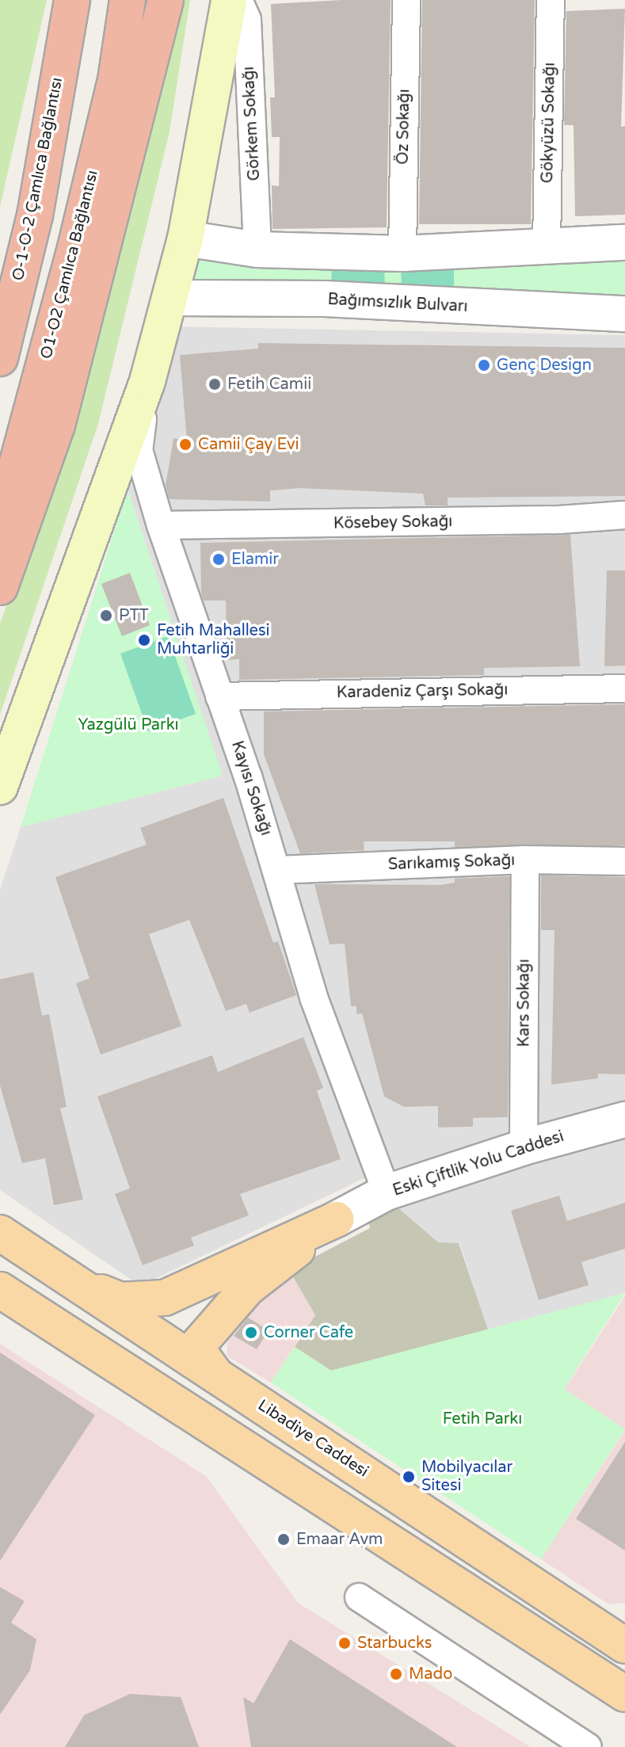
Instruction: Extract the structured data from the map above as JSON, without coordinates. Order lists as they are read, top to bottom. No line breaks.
{"streets":{"highway":["O-1-O-2 Çamlıca Bağlantısı","O1-O2 Çamlıca Bağlantısı"],"main road":["Libadiye Caddesi"],"street":["Gökyüzü Sokağı","Görkem Sokağı","Öz Sokağı","Bağımsızlık Bulvarı","Kösebey Sokağı","Karadeniz Çarşı Sokağı","Kayısı Sokağı","Sarıkamış Sokağı","Kars Sokağı","Eski Çiftlik Yolu Caddesi"]},"crossings":[["Kösebey Sokağı","Kayısı Sokağı"],["Karadeniz Çarşı Sokağı","Kayısı Sokağı"],["Kayısı Sokağı","Sarıkamış Sokağı"],["Kayısı Sokağı","Eski Çiftlik Yolu Caddesi"],["Sarıkamış Sokağı","Kars Sokağı"],["Kars Sokağı","Eski Çiftlik Yolu Caddesi"]],"parks":["Yazgülü Parkı","Fetih Parkı"],"places":["Genç Design","Fetih Camii","Camii Çay Evi","Elamir","PTT","Fetih Mahallesi Muhtarliği","Corner Cafe","Mobilyacılar Sitesi","Emaar Avm","Starbucks","Mado"]}
